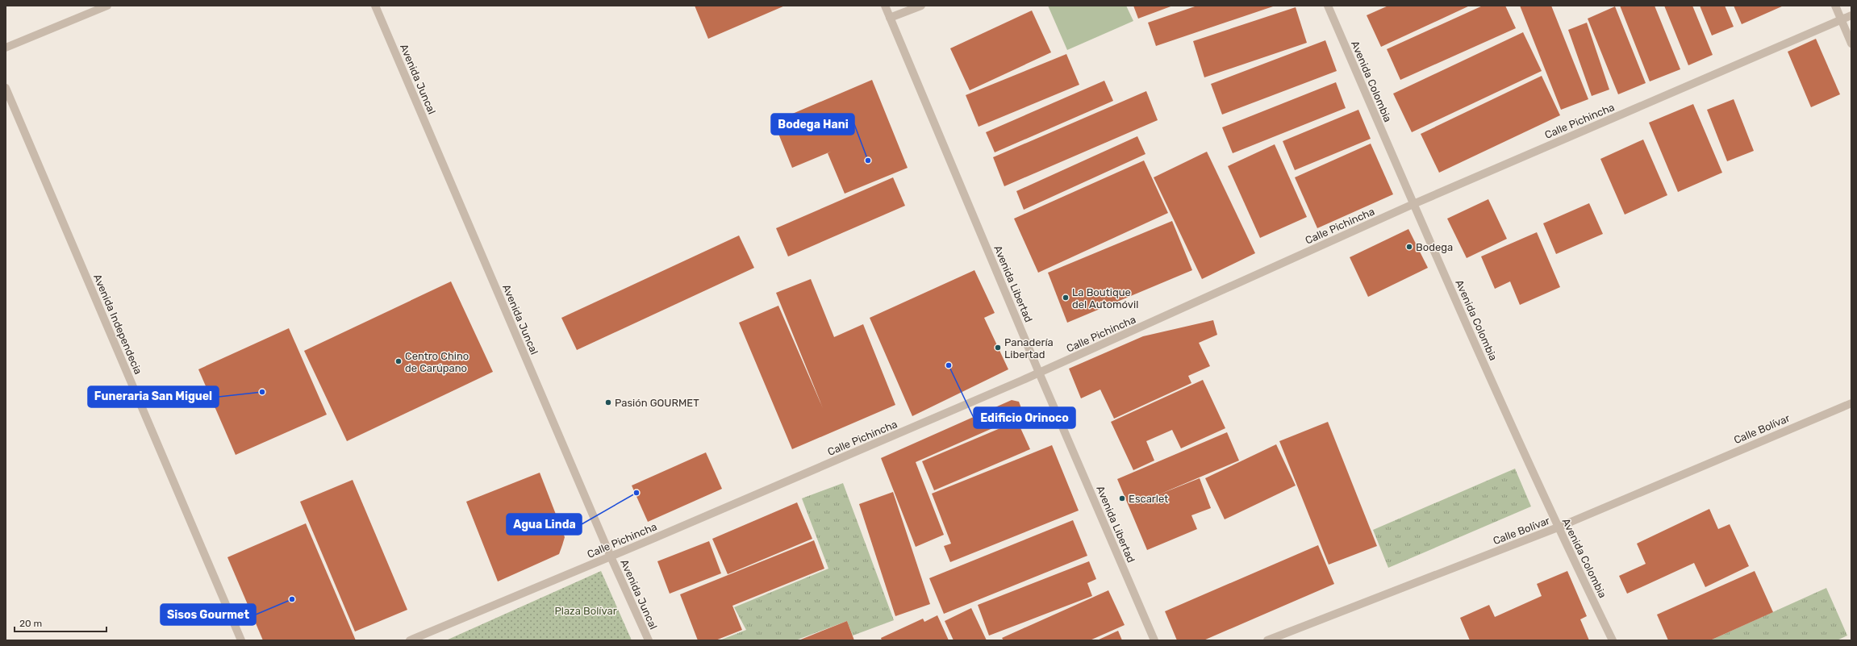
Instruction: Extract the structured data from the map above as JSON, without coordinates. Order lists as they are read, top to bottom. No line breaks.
{"streets":{"street":["Avenida Juncal","Avenida Colombia","Calle Pichincha","Avenida Libertad","Avenida Independecia","Calle Bolívar"]},"crossings":[["Avenida Juncal","Calle Pichincha"],["Avenida Colombia","Calle Pichincha"],["Avenida Colombia","Calle Bolívar"],["Calle Pichincha","Avenida Libertad"]],"parks":["Plaza Bolívar"],"places":["Bodega Hani","Bodega","La Boutique del Automóvil","Panadería Libertad","Centro Chino de Carúpano","Edificio Orinoco","Funeraria San Miguel","Pasión GOURMET","Agua Linda","Escarlet","Sisos Gourmet"],"scale_bar":"20 m"}
